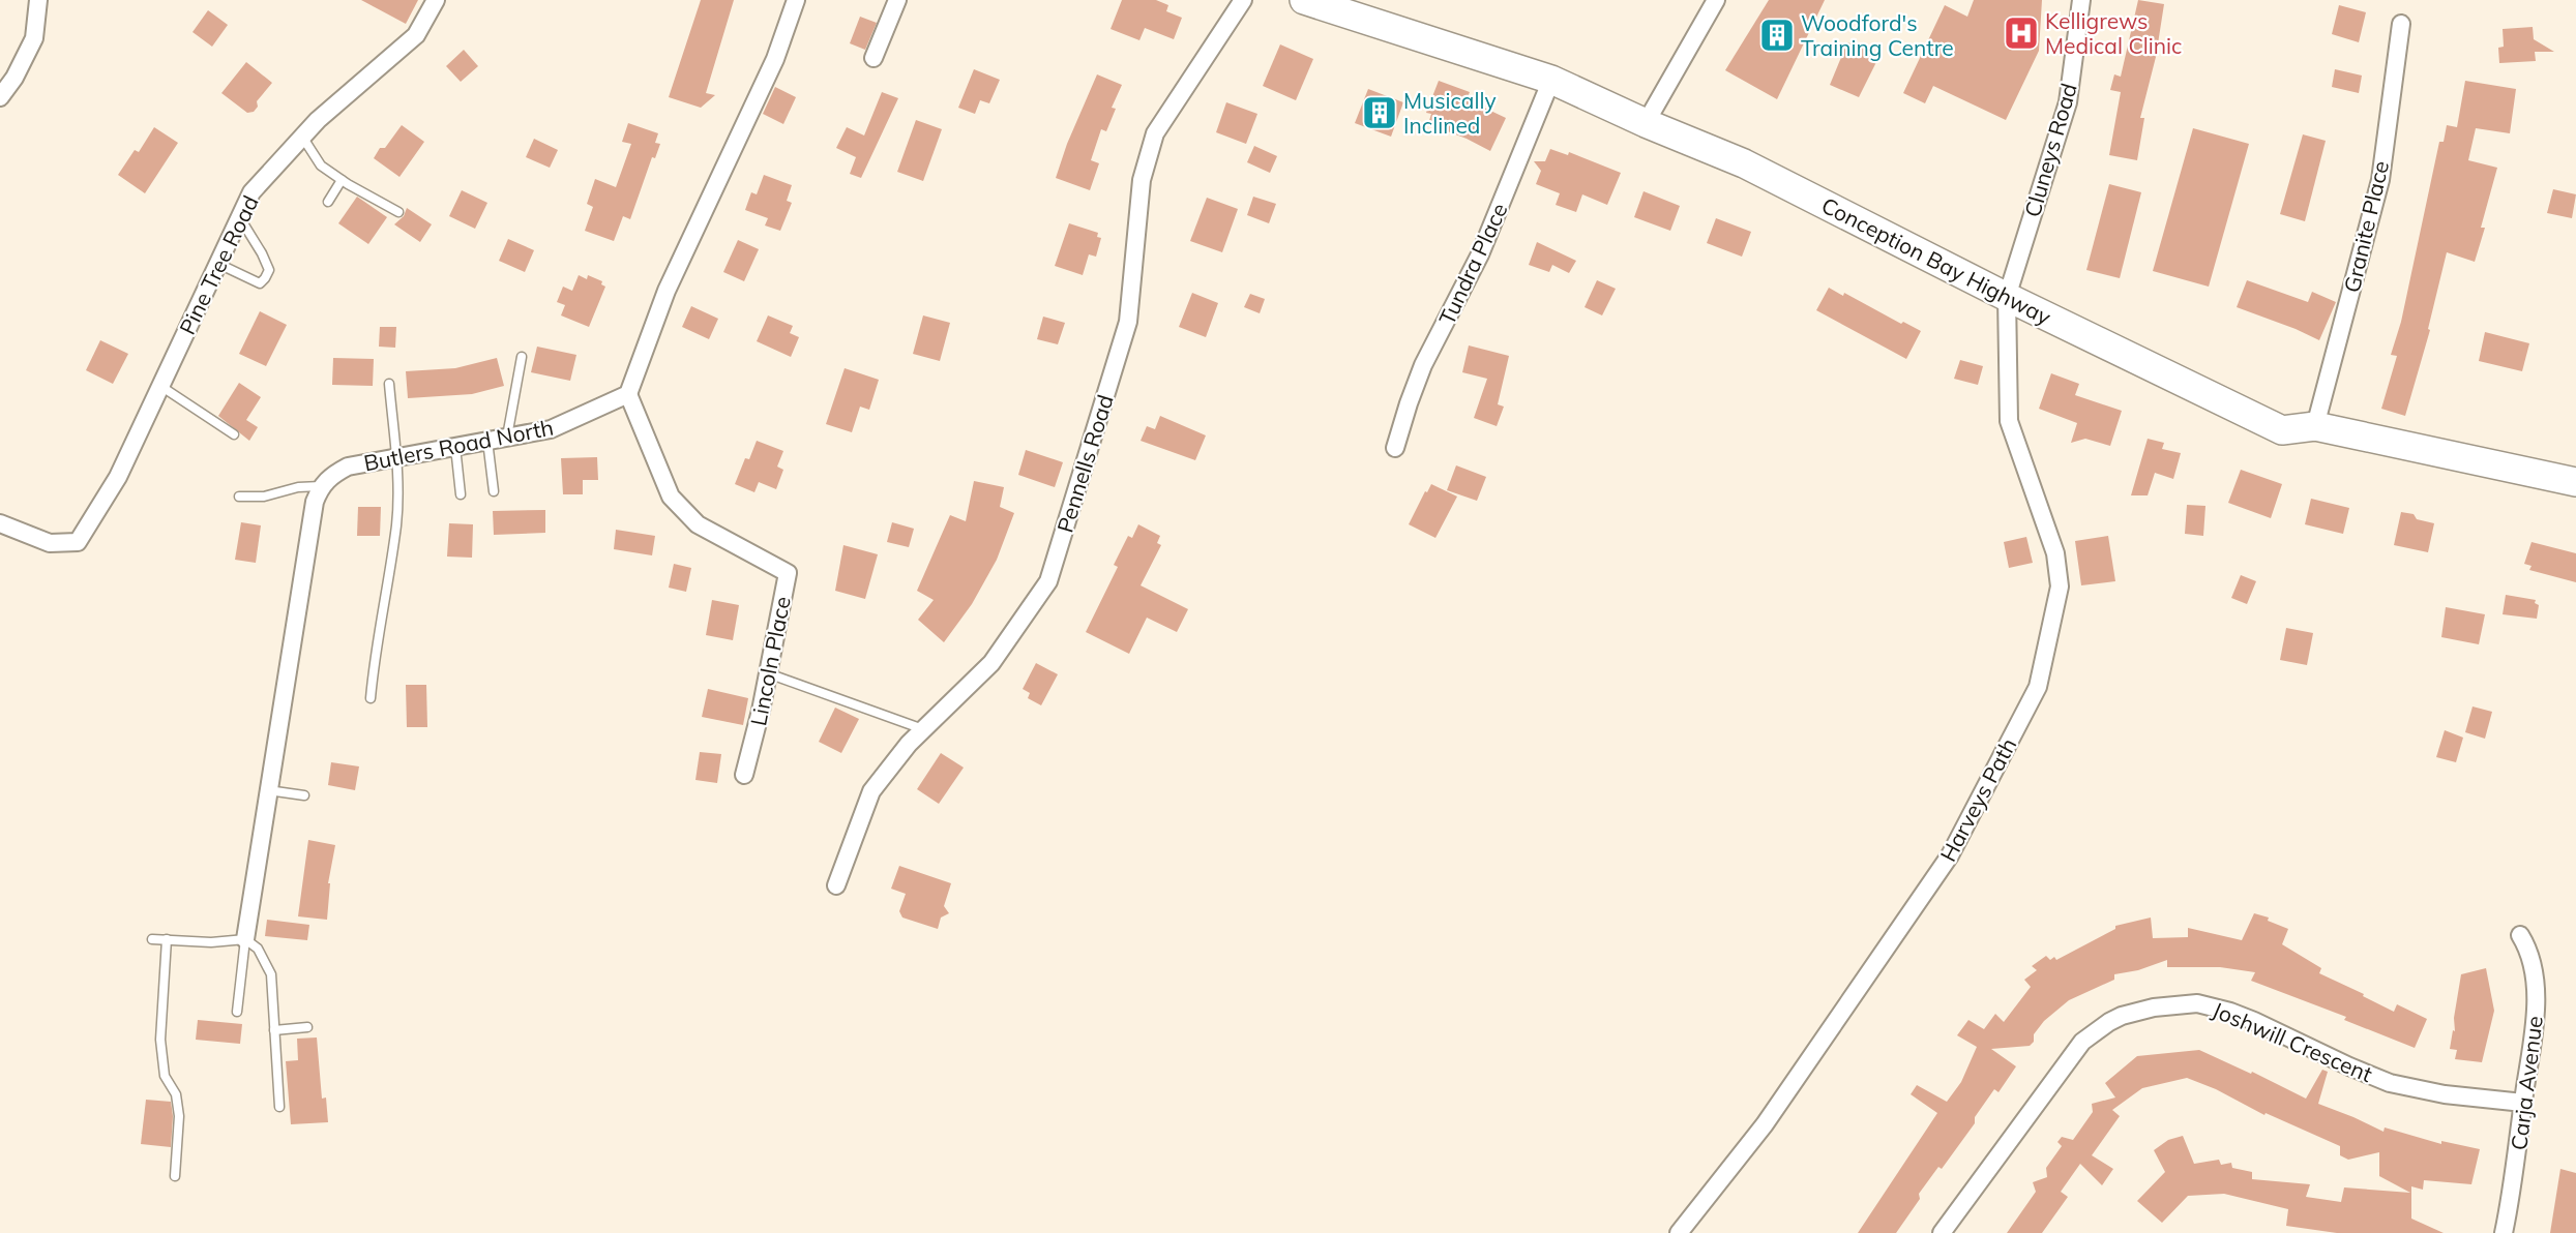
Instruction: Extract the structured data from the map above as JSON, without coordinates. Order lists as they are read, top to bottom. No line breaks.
{"streets":{"main road":["Conception Bay Highway"],"street":["Cluneys Road","Granite Place","Tundra Place","Pine Tree Road","Butlers Road North","Pennells Road","Lincoln Place","Harveys Path","Joshwill Crescent","Carja Avenue"]},"crossings":[["Cluneys Road","Conception Bay Highway"],["Cluneys Road","Harveys Path"],["Granite Place","Conception Bay Highway"],["Conception Bay Highway","Tundra Place"],["Conception Bay Highway","Harveys Path"],["Butlers Road North","Lincoln Place"],["Joshwill Crescent","Carja Avenue"]],"places":{"hospital":["Kelligrews Medical Clinic"],"building":["Woodford's Training Centre","Musically Inclined"]}}
